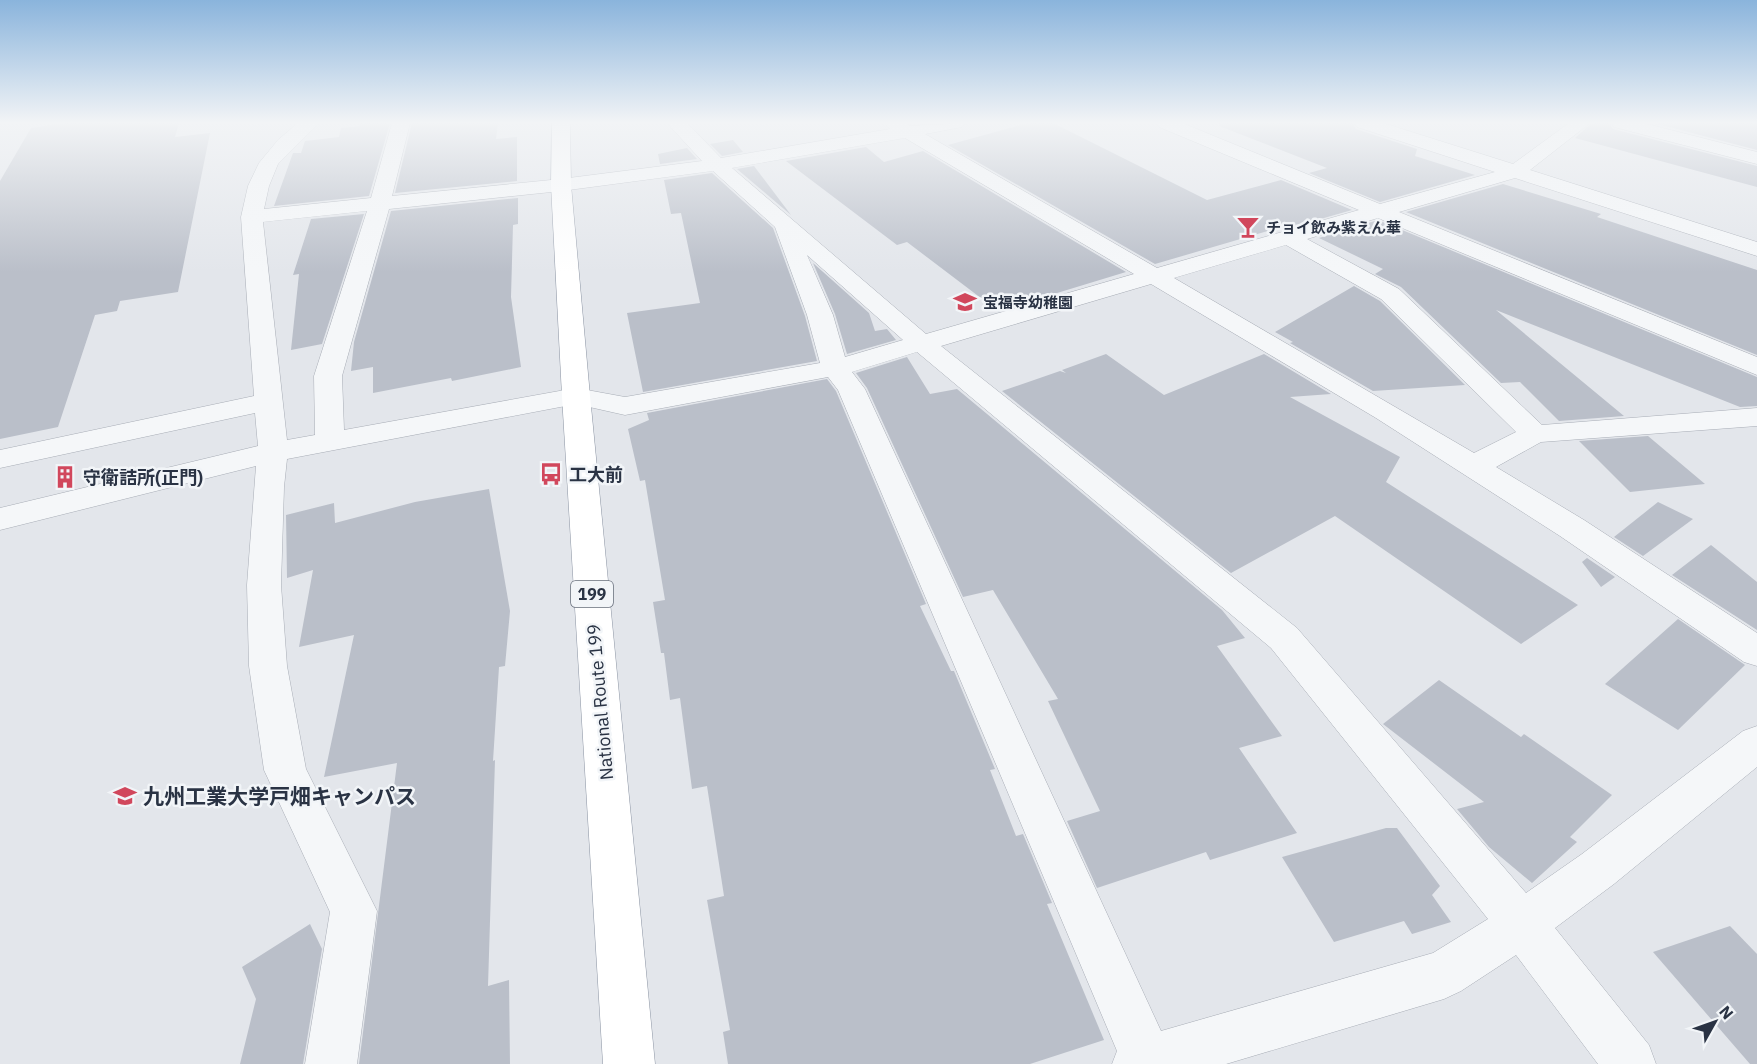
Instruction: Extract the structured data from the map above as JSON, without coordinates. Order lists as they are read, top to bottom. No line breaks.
{"streets":{"highway":["199","National Route 199"]},"places":{"bar":["チョイ飲み紫えん華"],"school or university":["宝福寺幼稚園","九州工業大学戸畑キャンパス"],"bus stop":["工大前"],"building":["守衛詰所(正門)"]},"north":"top right"}
